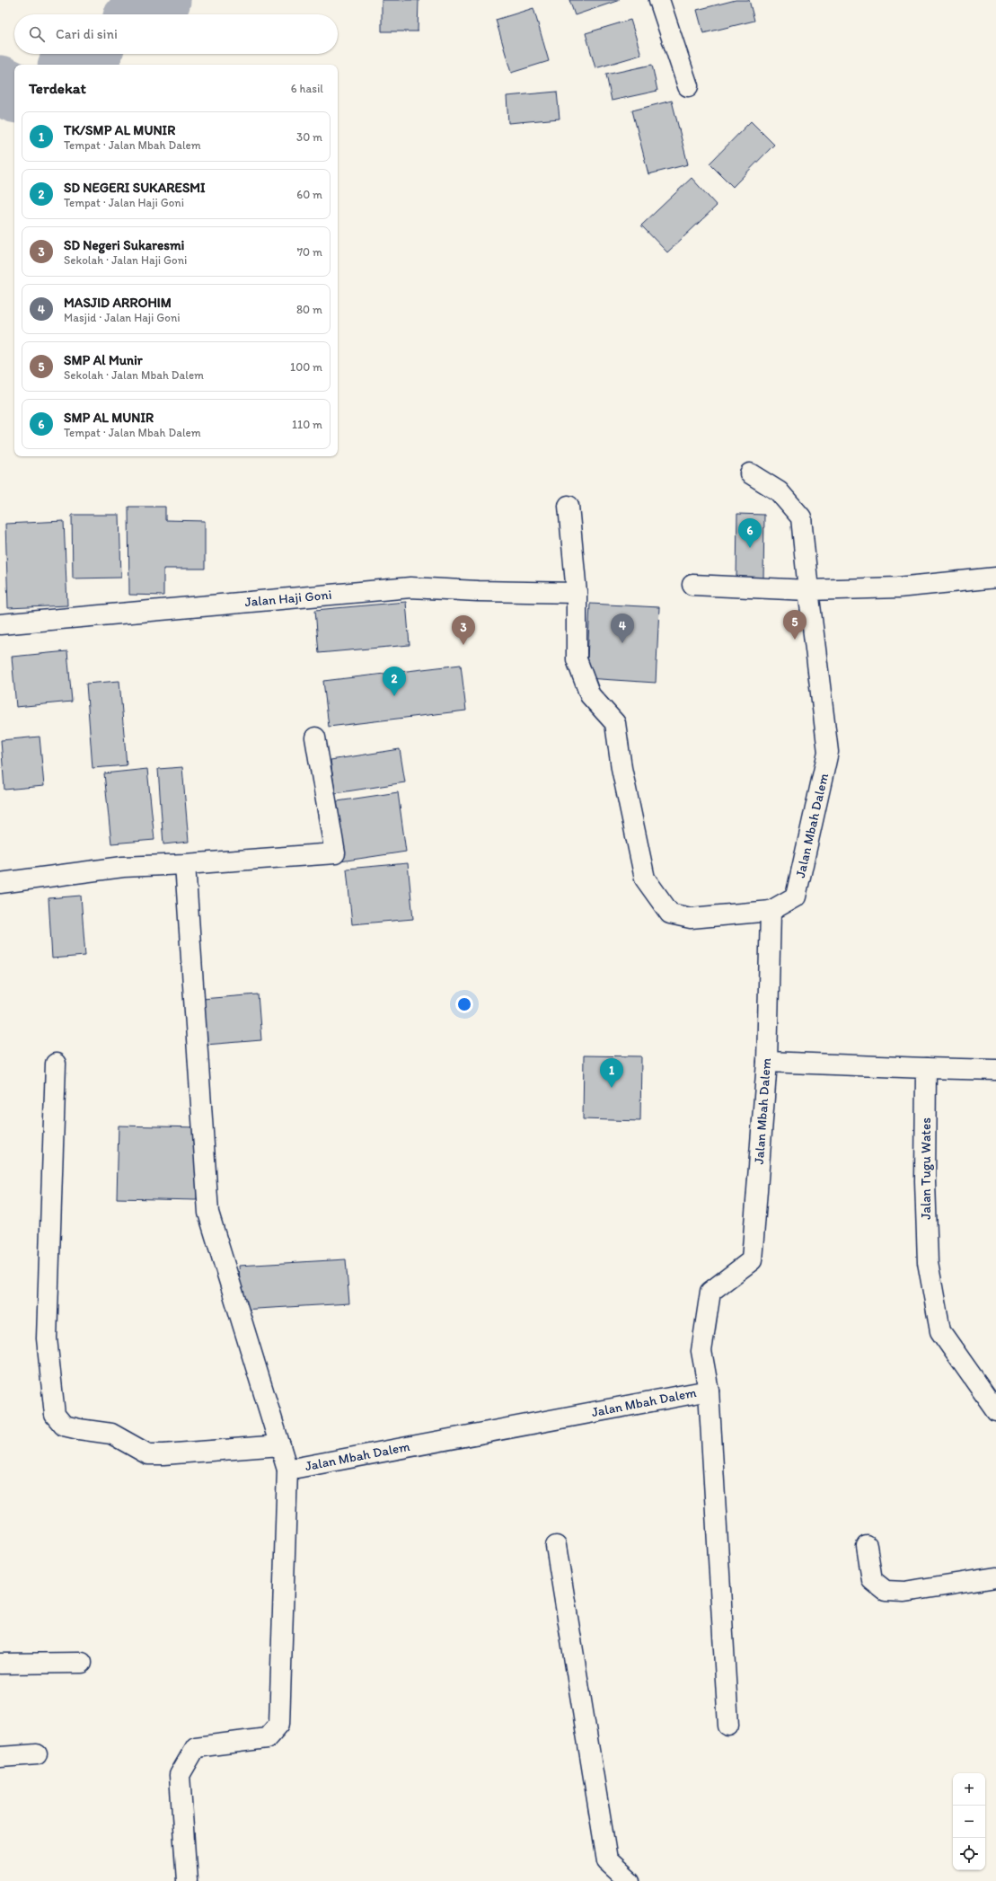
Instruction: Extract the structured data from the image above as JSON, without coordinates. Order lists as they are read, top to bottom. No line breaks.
{"streets":{"street":["Jalan Haji Goni","Jalan Mbah Dalem","Jalan Tugu Wates"]},"page":{"search":"Cari di sini","heading":["Terdekat","6 hasil"],"list":[{"mark":"1","name":"TK/SMP AL MUNIR","note":"Tempat · Jalan Mbah Dalem","value":"30 m"},{"mark":"2","name":"SD NEGERI SUKARESMI","note":"Tempat · Jalan Haji Goni","value":"60 m"},{"mark":"3","name":"SD Negeri Sukaresmi","note":"Sekolah · Jalan Haji Goni","value":"70 m"},{"mark":"4","name":"MASJID ARROHIM","note":"Masjid · Jalan Haji Goni","value":"80 m"},{"mark":"5","name":"SMP Al Munir","note":"Sekolah · Jalan Mbah Dalem","value":"100 m"},{"mark":"6","name":"SMP AL MUNIR","note":"Tempat · Jalan Mbah Dalem","value":"110 m"}],"pins":["6","5","4","3","2","1"],"map_buttons":["+","−"]}}
